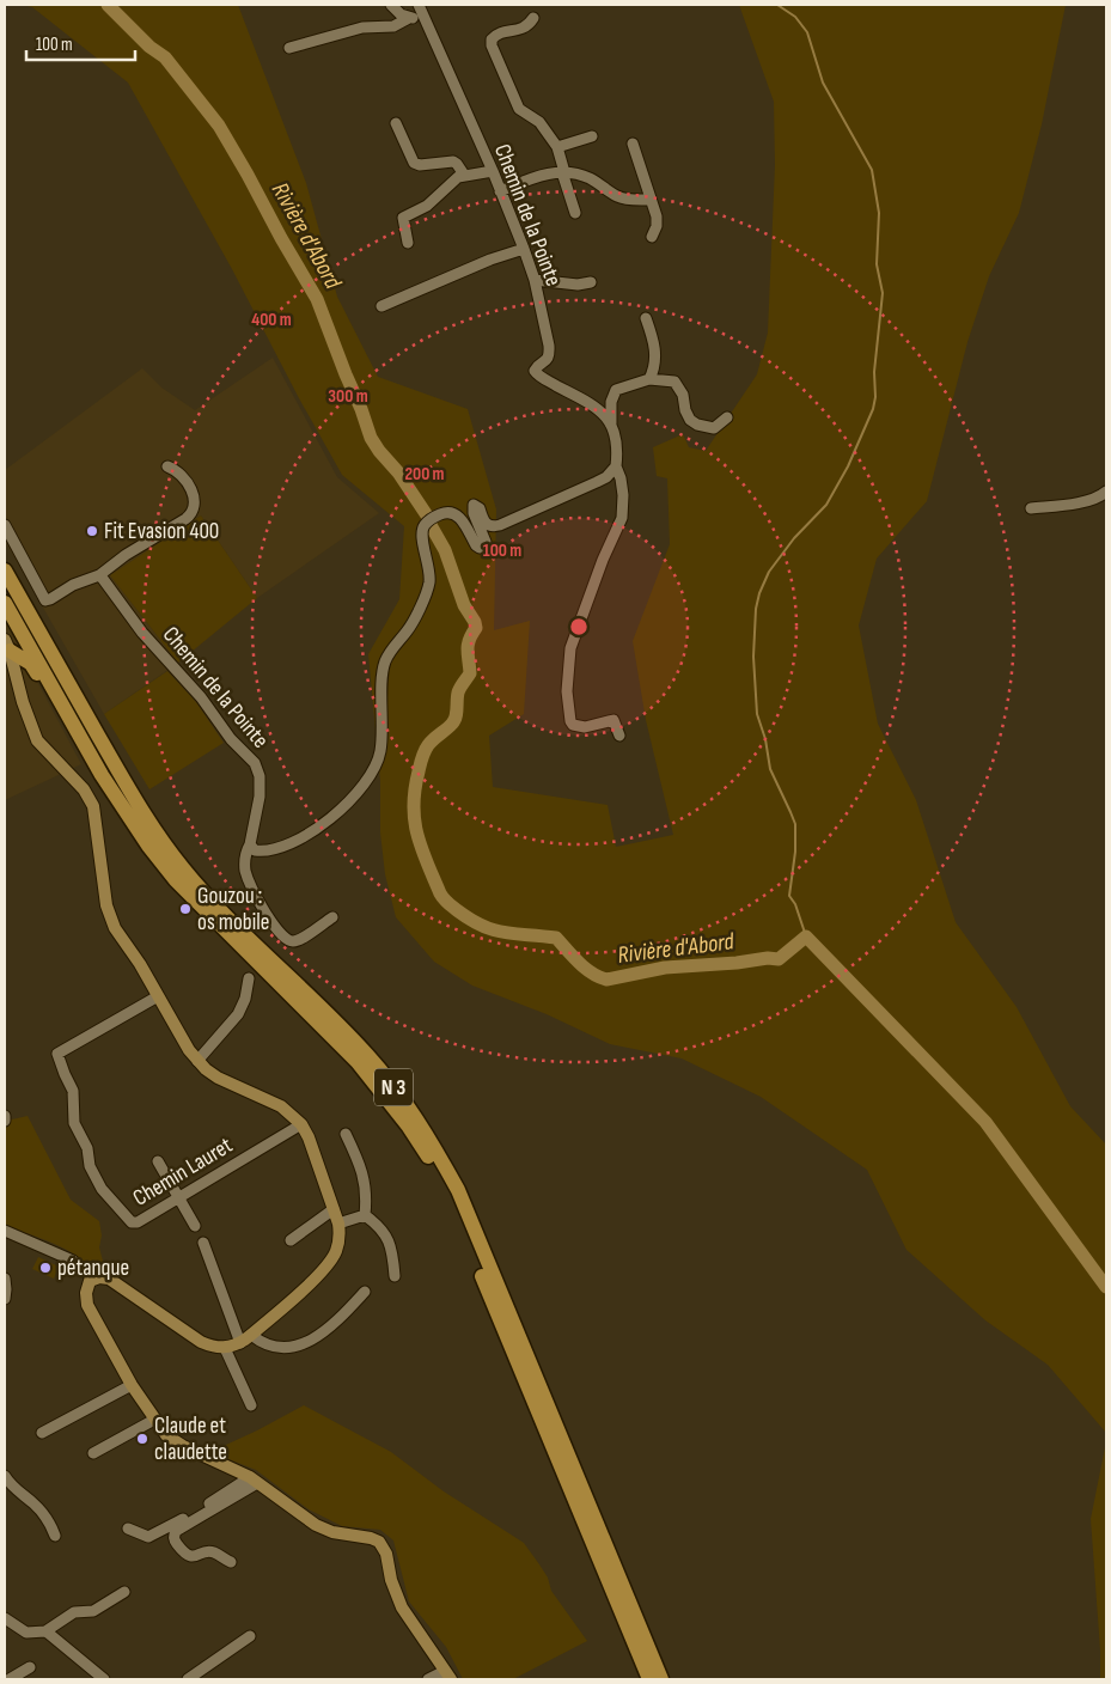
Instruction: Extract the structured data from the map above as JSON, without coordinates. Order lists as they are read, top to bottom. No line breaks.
{"streets":{"highway":["N 3"],"street":["Chemin de la Pointe","Chemin Lauret"]},"water":["Rivière d'Abord"],"places":["Fit Evasion 400","Gouzou : os mobile","pétanque","Claude et claudette"],"scale_bar":"100 m","rings":["400 m","300 m","200 m","100 m"]}
